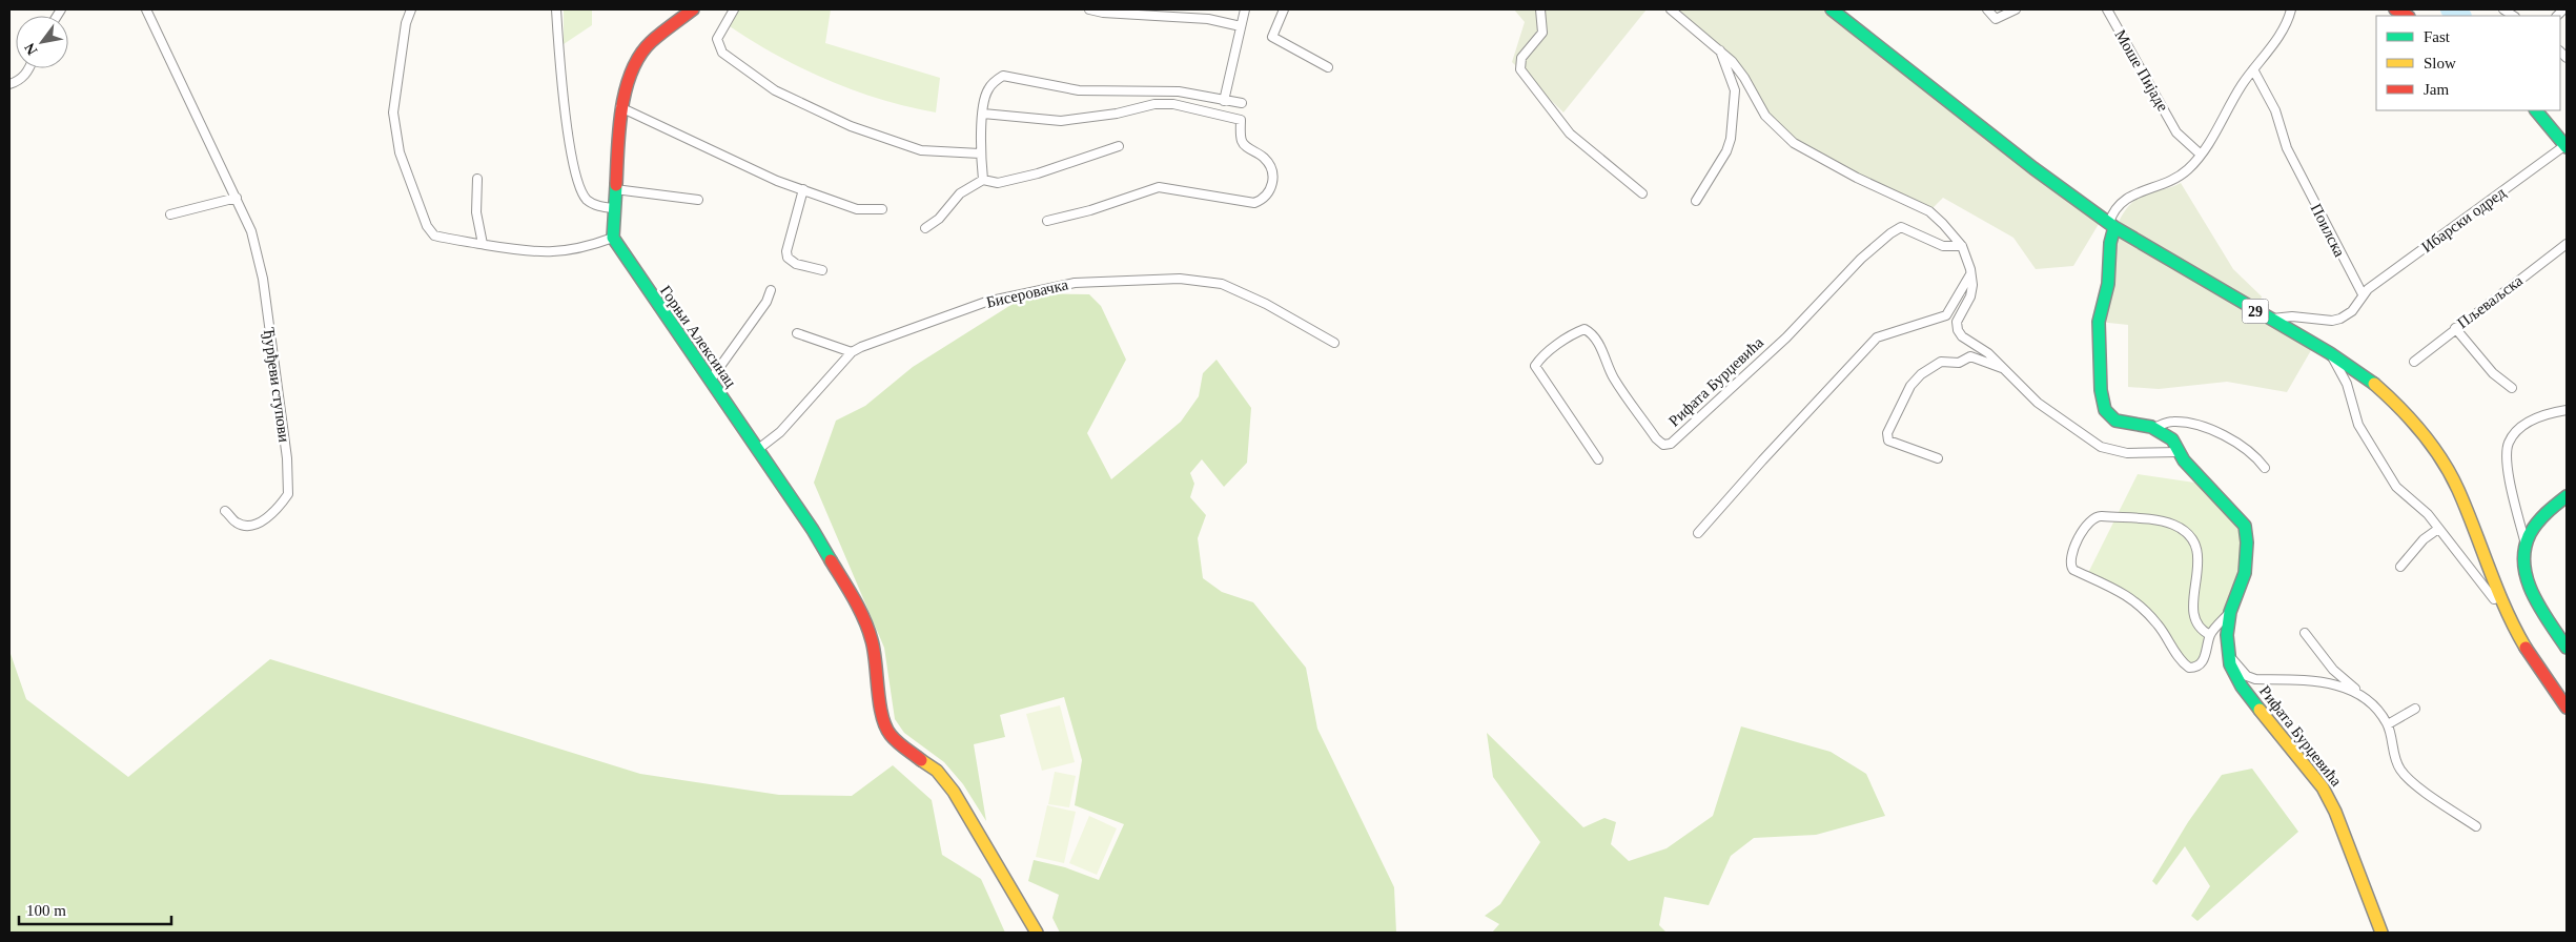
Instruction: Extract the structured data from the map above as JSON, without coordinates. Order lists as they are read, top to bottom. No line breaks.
{"streets":{"street":["Моше Пијаде","Ибарски одред","Поилска","Бисеровачка","Пљеваљска","29","Горњи Алексинац","Рифата Бурџевића","Ђурђеви ступови"]},"crossings":[["Ибарски одред","Поилска"],["Бисеровачка","Горњи Алексинац"],["29","Рифата Бурџевића"]],"legend":["Fast","Slow","Jam"],"scale_bar":"100 m","north":"bottom left"}
